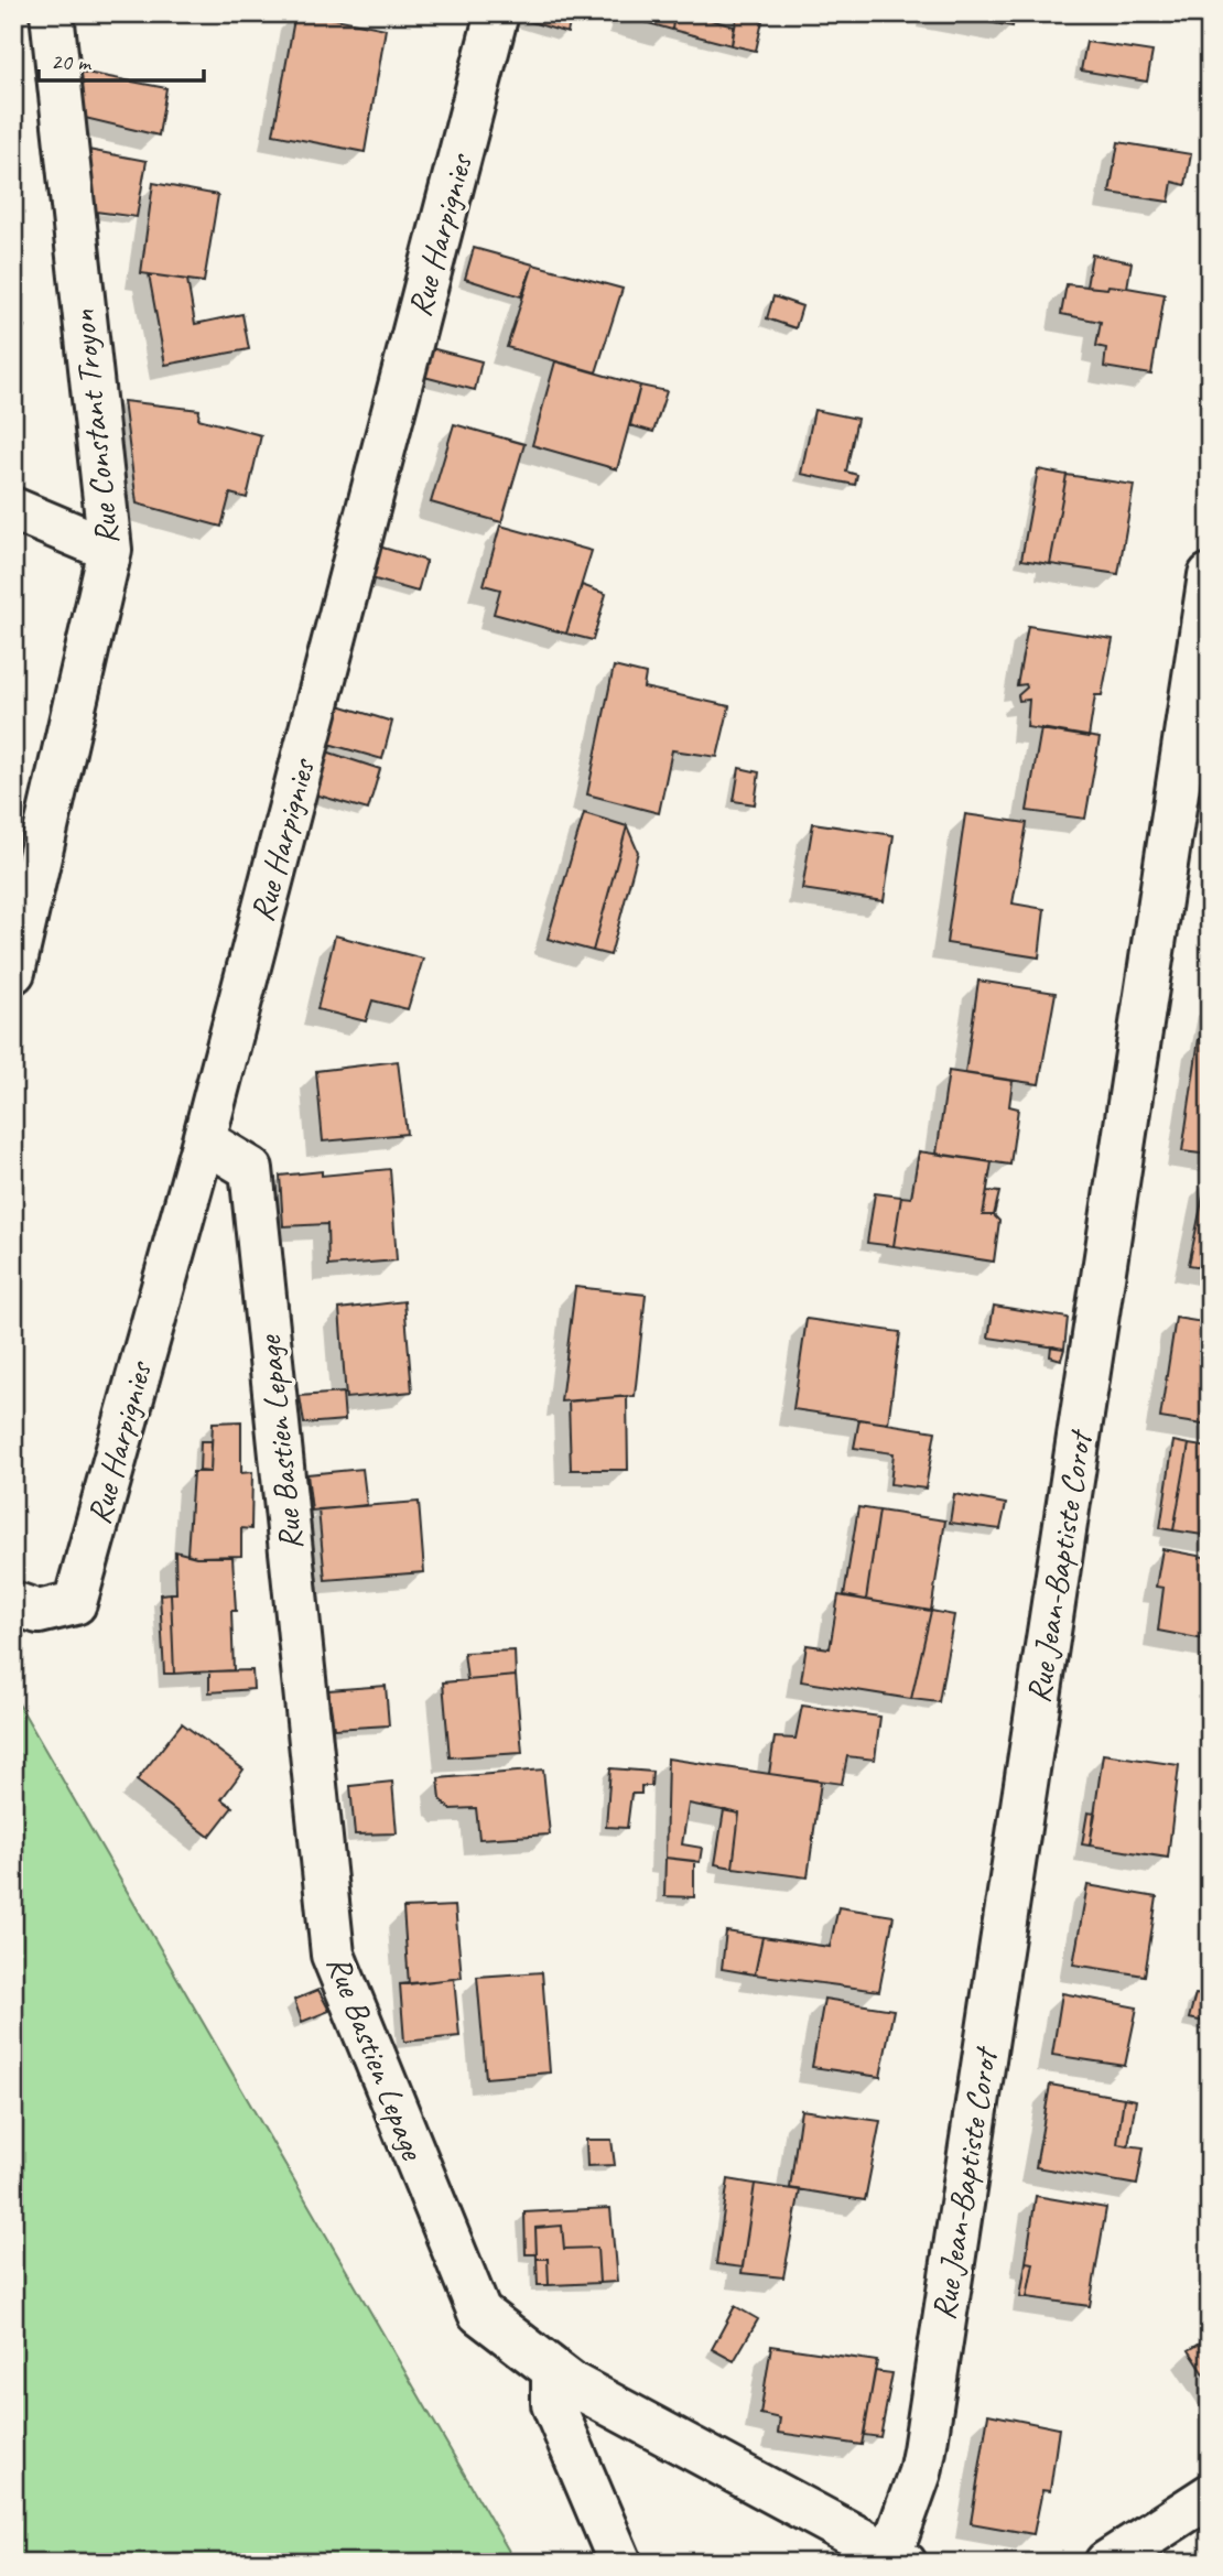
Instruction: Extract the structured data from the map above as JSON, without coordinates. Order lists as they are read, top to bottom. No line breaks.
{"streets":{"street":["Rue Harpignies","Rue Constant Troyon","Rue Bastien Lepage","Rue Jean-Baptiste Corot"]},"crossings":[["Rue Harpignies","Rue Bastien Lepage"],["Rue Bastien Lepage","Rue Jean-Baptiste Corot"]],"scale_bar":"20 m"}
